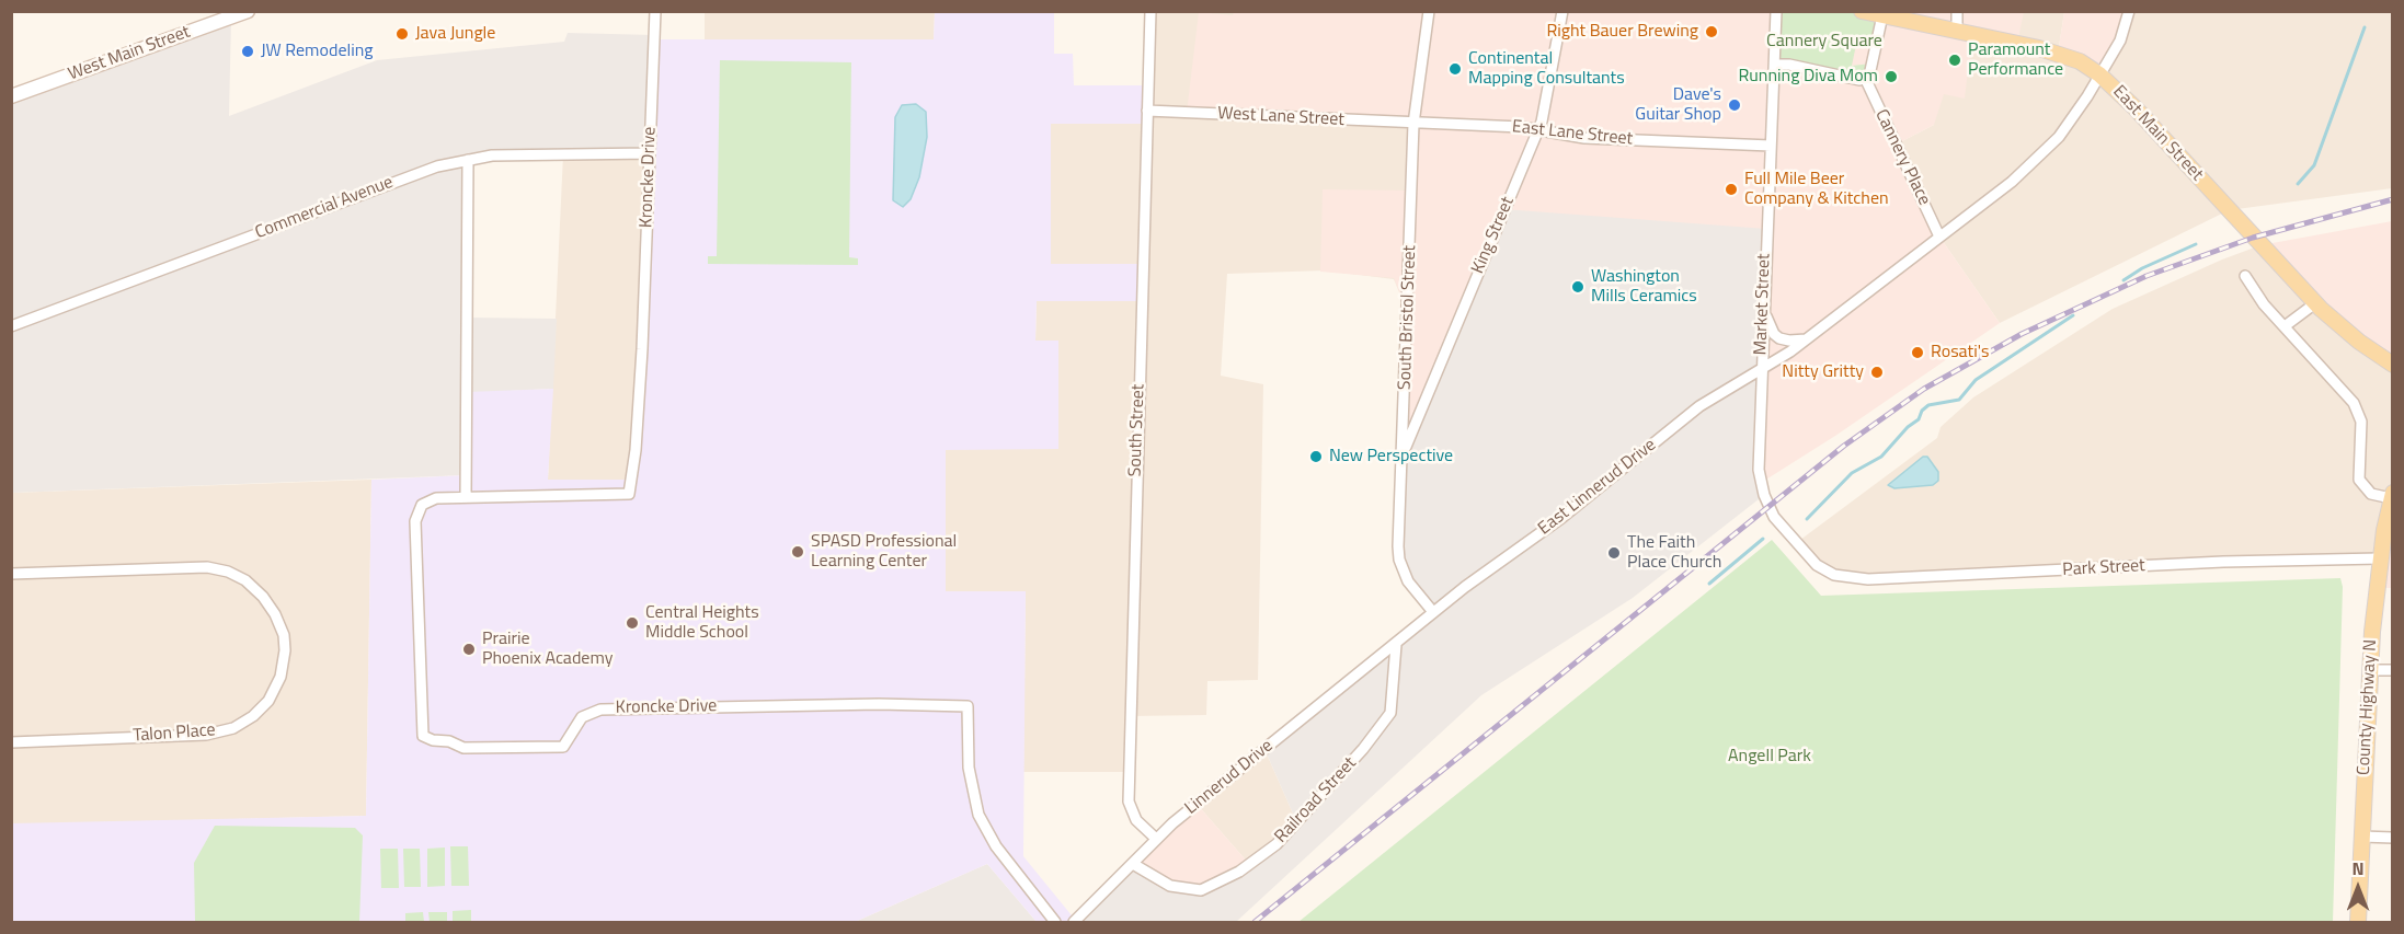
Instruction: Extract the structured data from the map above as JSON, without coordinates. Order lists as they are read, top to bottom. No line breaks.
{"streets":{"main road":["West Main Street","East Main Street","County Highway N"],"street":["West Lane Street","East Lane Street","Cannery Place","Kroncke Drive","Commercial Avenue","King Street","Market Street","South Bristol Street","South Street","East Linnerud Drive","Park Street","Talon Place","Linnerud Drive","Railroad Street"]},"crossings":[["West Lane Street","East Lane Street"],["West Lane Street","South Bristol Street"],["West Lane Street","South Street"],["East Lane Street","King Street"],["East Lane Street","Market Street"],["East Lane Street","South Bristol Street"],["East Main Street","East Linnerud Drive"],["Cannery Place","East Linnerud Drive"],["Kroncke Drive","Commercial Avenue"],["King Street","South Bristol Street"],["Market Street","East Linnerud Drive"],["Market Street","Park Street"],["South Bristol Street","East Linnerud Drive"],["South Street","Linnerud Drive"],["East Linnerud Drive","Linnerud Drive"],["East Linnerud Drive","Railroad Street"],["Park Street","County Highway N"],["Linnerud Drive","Railroad Street"]],"parks":["Cannery Square","Angell Park"],"places":["Right Bauer Brewing","Java Jungle","JW Remodeling","Paramount Performance","Continental Mapping Consultants","Running Diva Mom","Dave's Guitar Shop","Full Mile Beer Company & Kitchen","Washington Mills Ceramics","Rosati's","Nitty Gritty","New Perspective","SPASD Professional Learning Center","The Faith Place Church","Central Heights Middle School","Prairie Phoenix Academy"],"north":"top"}
